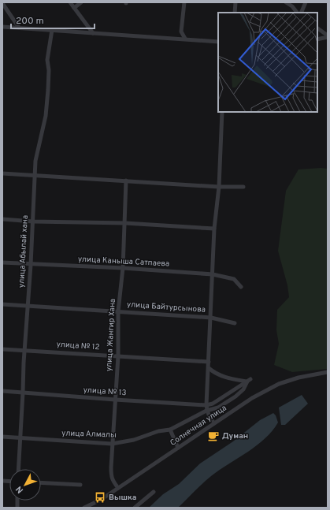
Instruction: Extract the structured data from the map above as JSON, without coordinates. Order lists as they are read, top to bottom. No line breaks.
{"streets":{"street":["улица Абылай хана","улица Каныша Сатпаева","улица Байтурсынова","улица Жангир Хана","улица № 12","улица № 13","Солнечная улица","улица Алмалы"]},"crossings":[["улица Абылай хана","улица Каныша Сатпаева"],["улица Абылай хана","улица Байтурсынова"],["улица Абылай хана","улица № 12"],["улица Абылай хана","улица № 13"],["улица Абылай хана","улица Алмалы"],["улица Каныша Сатпаева","улица Жангир Хана"],["улица Байтурсынова","улица Жангир Хана"],["улица Жангир Хана","улица № 12"],["улица Жангир Хана","улица № 13"],["улица Жангир Хана","Солнечная улица"],["улица Жангир Хана","улица Алмалы"]],"places":{"cafe":["Думан"],"bus stop":["Вышка"]},"scale_bar":"200 m","north":"bottom left"}
